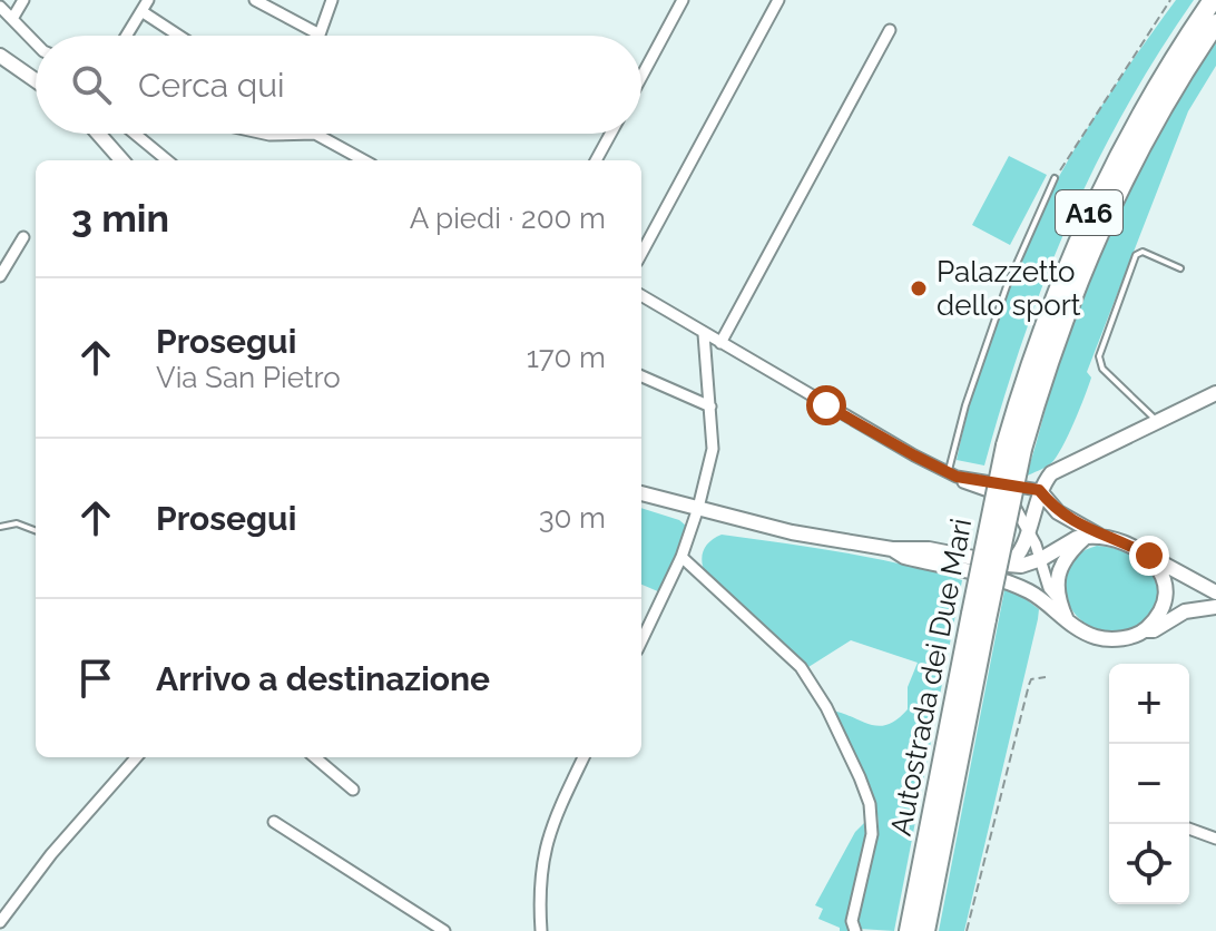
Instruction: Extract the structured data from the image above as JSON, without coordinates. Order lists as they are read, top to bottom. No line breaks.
{"streets":{"highway":["A16","Autostrada dei Due Mari"]},"places":["Palazzetto dello sport"],"page":{"search":"Cerca qui","heading":["3 min","A piedi · 200 m"],"list":[["Prosegui","Via San Pietro","170 m"],["Prosegui","30 m"],"Arrivo a destinazione"],"map_buttons":["+","−"]}}
